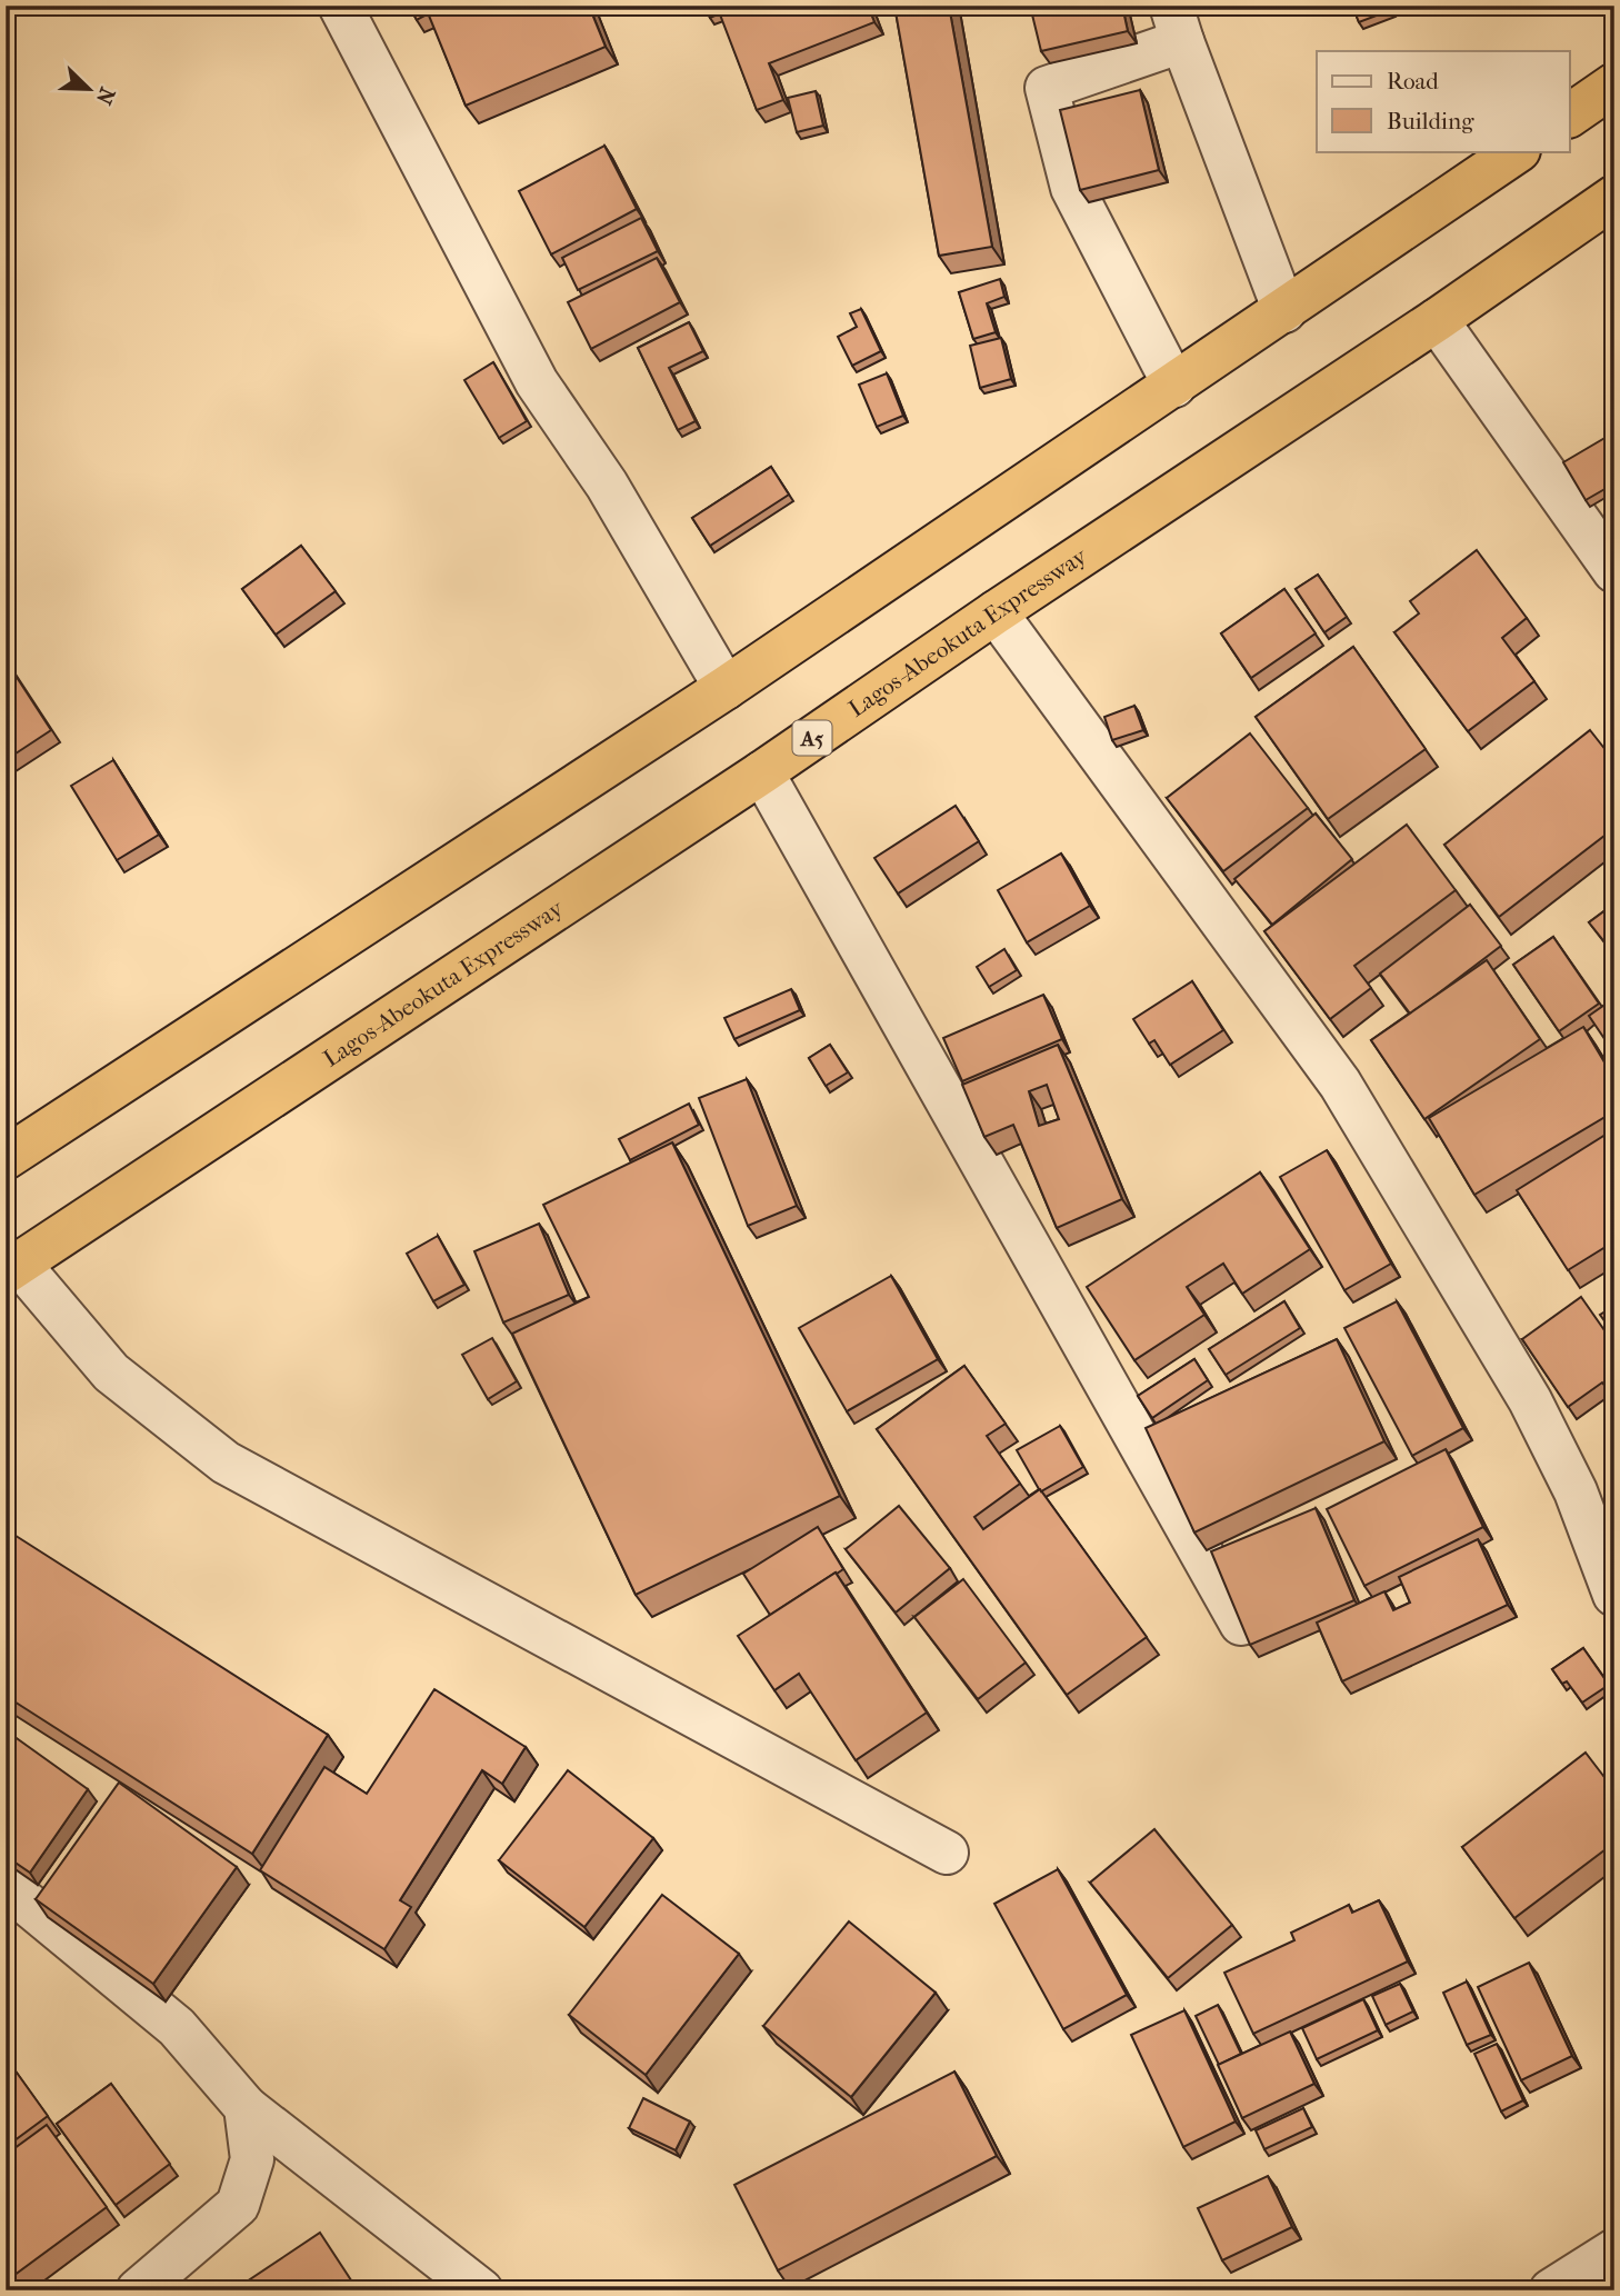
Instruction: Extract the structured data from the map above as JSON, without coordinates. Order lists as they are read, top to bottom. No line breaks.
{"streets":{"highway":["Lagos-Abeokuta Expressway","A5"]},"legend":["Road","Building"],"north":"bottom right"}
